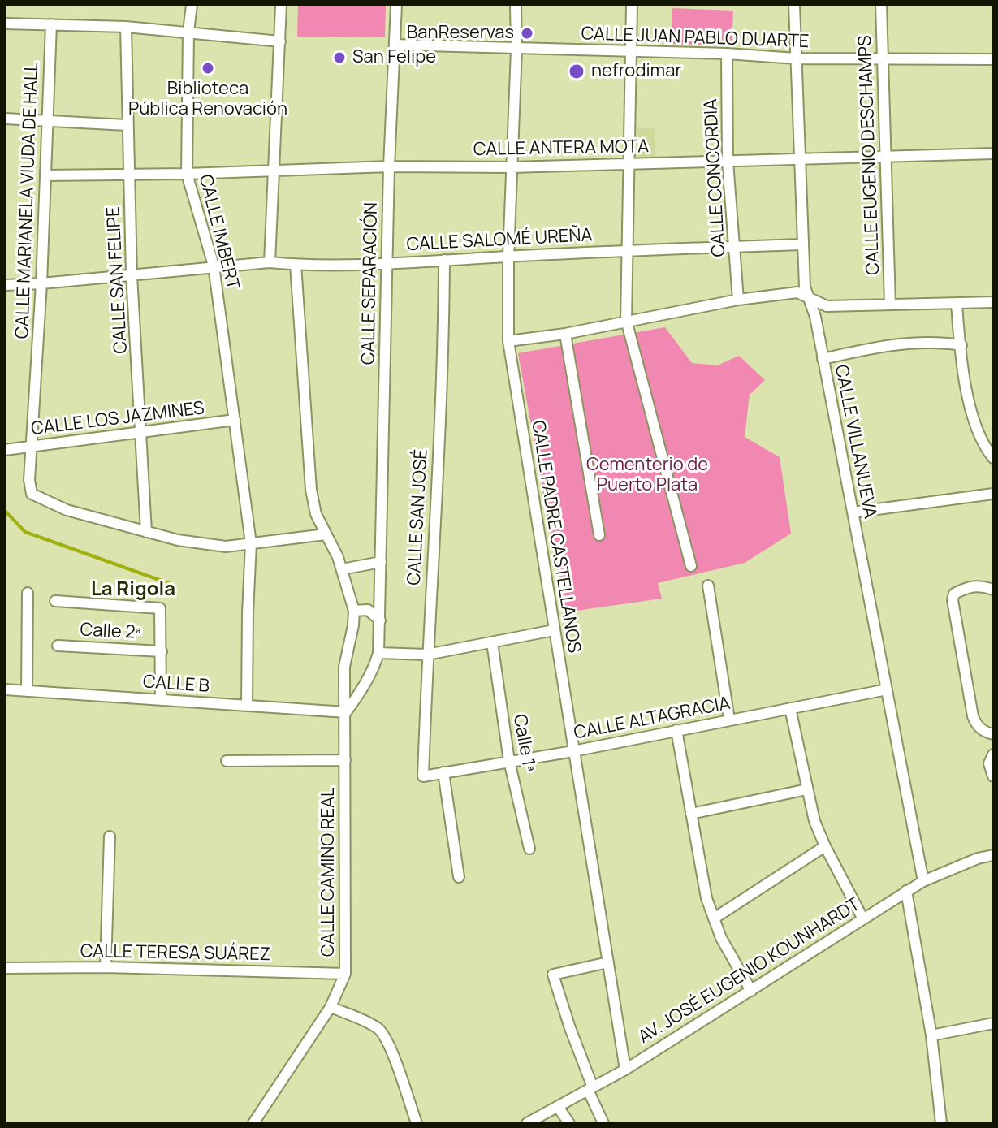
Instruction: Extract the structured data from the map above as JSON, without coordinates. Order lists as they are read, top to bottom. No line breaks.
{"streets":{"street":["CALLE JUAN PABLO DUARTE","CALLE ANTERA MOTA","CALLE EUGENIO DESCHAMPS","CALLE CONCORDIA","CALLE MARIANELA VIUDA DE HALL","CALLE IMBERT","CALLE SALOMÉ UREÑA","CALLE SAN FELIPE","CALLE SEPARACIÓN","CALLE LOS JAZMINES","CALLE VILLANUEVA","CALLE SAN JOSÉ","CALLE PADRE CASTELLANOS","Calle 2ª","CALLE B","CALLE ALTAGRACIA","Calle 1ª","CALLE CAMINO REAL","CALLE TERESA SUÁREZ","AV. JOSÉ EUGENIO KOUNHARDT"]},"crossings":[["CALLE JUAN PABLO DUARTE","CALLE EUGENIO DESCHAMPS"],["CALLE JUAN PABLO DUARTE","CALLE CONCORDIA"],["CALLE JUAN PABLO DUARTE","CALLE SEPARACIÓN"],["CALLE JUAN PABLO DUARTE","CALLE VILLANUEVA"],["CALLE JUAN PABLO DUARTE","CALLE PADRE CASTELLANOS"],["CALLE ANTERA MOTA","CALLE EUGENIO DESCHAMPS"],["CALLE ANTERA MOTA","CALLE CONCORDIA"],["CALLE ANTERA MOTA","CALLE MARIANELA VIUDA DE HALL"],["CALLE ANTERA MOTA","CALLE IMBERT"],["CALLE ANTERA MOTA","CALLE SAN FELIPE"],["CALLE ANTERA MOTA","CALLE SEPARACIÓN"],["CALLE ANTERA MOTA","CALLE VILLANUEVA"],["CALLE ANTERA MOTA","CALLE PADRE CASTELLANOS"],["CALLE CONCORDIA","CALLE SALOMÉ UREÑA"],["CALLE MARIANELA VIUDA DE HALL","CALLE SALOMÉ UREÑA"],["CALLE MARIANELA VIUDA DE HALL","CALLE SAN FELIPE"],["CALLE MARIANELA VIUDA DE HALL","CALLE LOS JAZMINES"],["CALLE IMBERT","CALLE SALOMÉ UREÑA"],["CALLE IMBERT","CALLE LOS JAZMINES"],["CALLE IMBERT","CALLE B"],["CALLE SALOMÉ UREÑA","CALLE SAN FELIPE"],["CALLE SALOMÉ UREÑA","CALLE SEPARACIÓN"],["CALLE SALOMÉ UREÑA","CALLE VILLANUEVA"],["CALLE SALOMÉ UREÑA","CALLE SAN JOSÉ"],["CALLE SALOMÉ UREÑA","CALLE PADRE CASTELLANOS"],["CALLE SAN FELIPE","CALLE LOS JAZMINES"],["CALLE VILLANUEVA","CALLE ALTAGRACIA"],["CALLE VILLANUEVA","AV. JOSÉ EUGENIO KOUNHARDT"],["CALLE SAN JOSÉ","CALLE ALTAGRACIA"],["CALLE PADRE CASTELLANOS","CALLE ALTAGRACIA"],["CALLE PADRE CASTELLANOS","AV. JOSÉ EUGENIO KOUNHARDT"],["CALLE B","CALLE CAMINO REAL"],["CALLE ALTAGRACIA","Calle 1ª"],["CALLE CAMINO REAL","CALLE TERESA SUÁREZ"]],"districts":["La Rigola"],"parks":["Cementerio de Puerto Plata"],"places":["BanReservas","San Felipe","Biblioteca Pública Renovación","nefrodimar"]}
